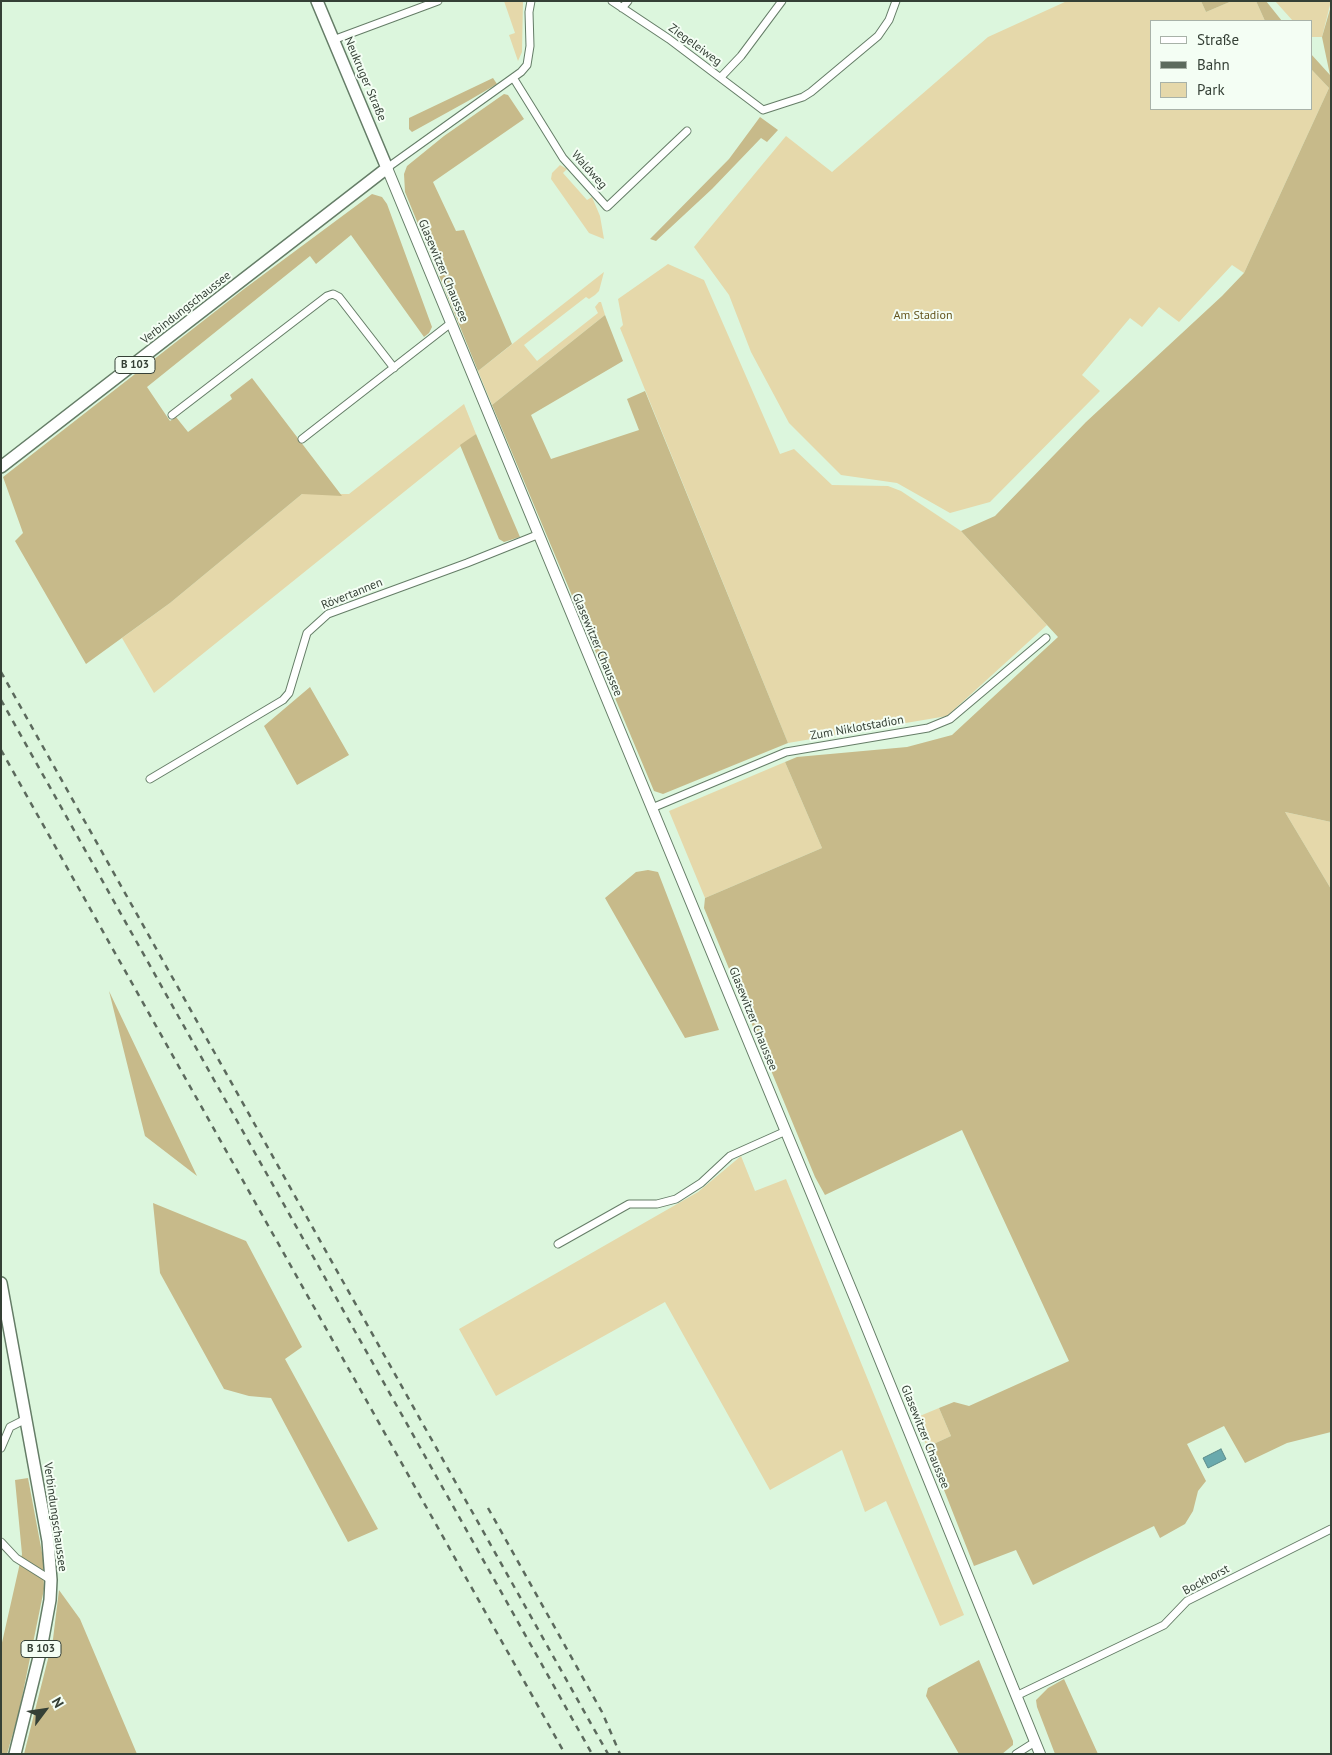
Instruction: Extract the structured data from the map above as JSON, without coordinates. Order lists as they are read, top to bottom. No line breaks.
{"streets":{"main road":["Neukruger Straße","Glasewitzer Chaussee","Verbindungschaussee","B 103"],"street":["Ziegeleiweg","Waldweg","Rövertannen","Zum Niklotstadion","Bockhorst"]},"crossings":[["Neukruger Straße","Glasewitzer Chaussee"],["Neukruger Straße","Verbindungschaussee"],["Glasewitzer Chaussee","Verbindungschaussee"],["Glasewitzer Chaussee","Rövertannen"],["Glasewitzer Chaussee","Zum Niklotstadion"],["Glasewitzer Chaussee","Bockhorst"]],"parks":["Am Stadion"],"legend":["Straße","Bahn","Park"],"north":"top right"}
